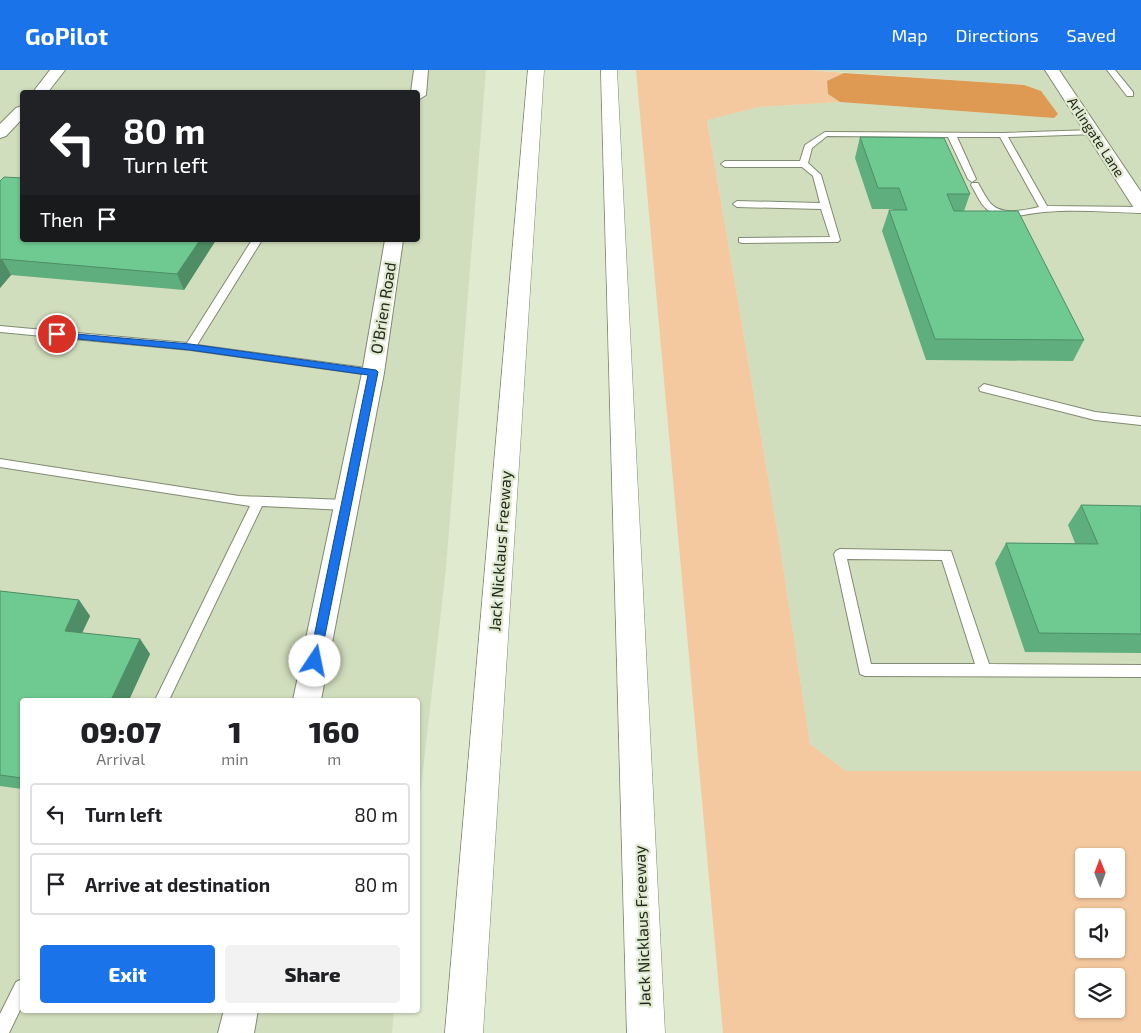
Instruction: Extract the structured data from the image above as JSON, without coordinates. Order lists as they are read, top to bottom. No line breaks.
{"streets":{"highway":["Jack Nicklaus Freeway"],"street":["Arlingate Lane","O'Brien Road"]},"north":"top","page":{"header":"GoPilot","nav":["Map","Directions","Saved"],"turn":["80 m","Turn left"],"then":"Then","eta":["09:07","Arrival","1","min","160","m"],"list":[{"name":"Turn left","value":"80 m"},{"name":"Arrive at destination","value":"80 m"}],"buttons":["Exit","Share"]}}
